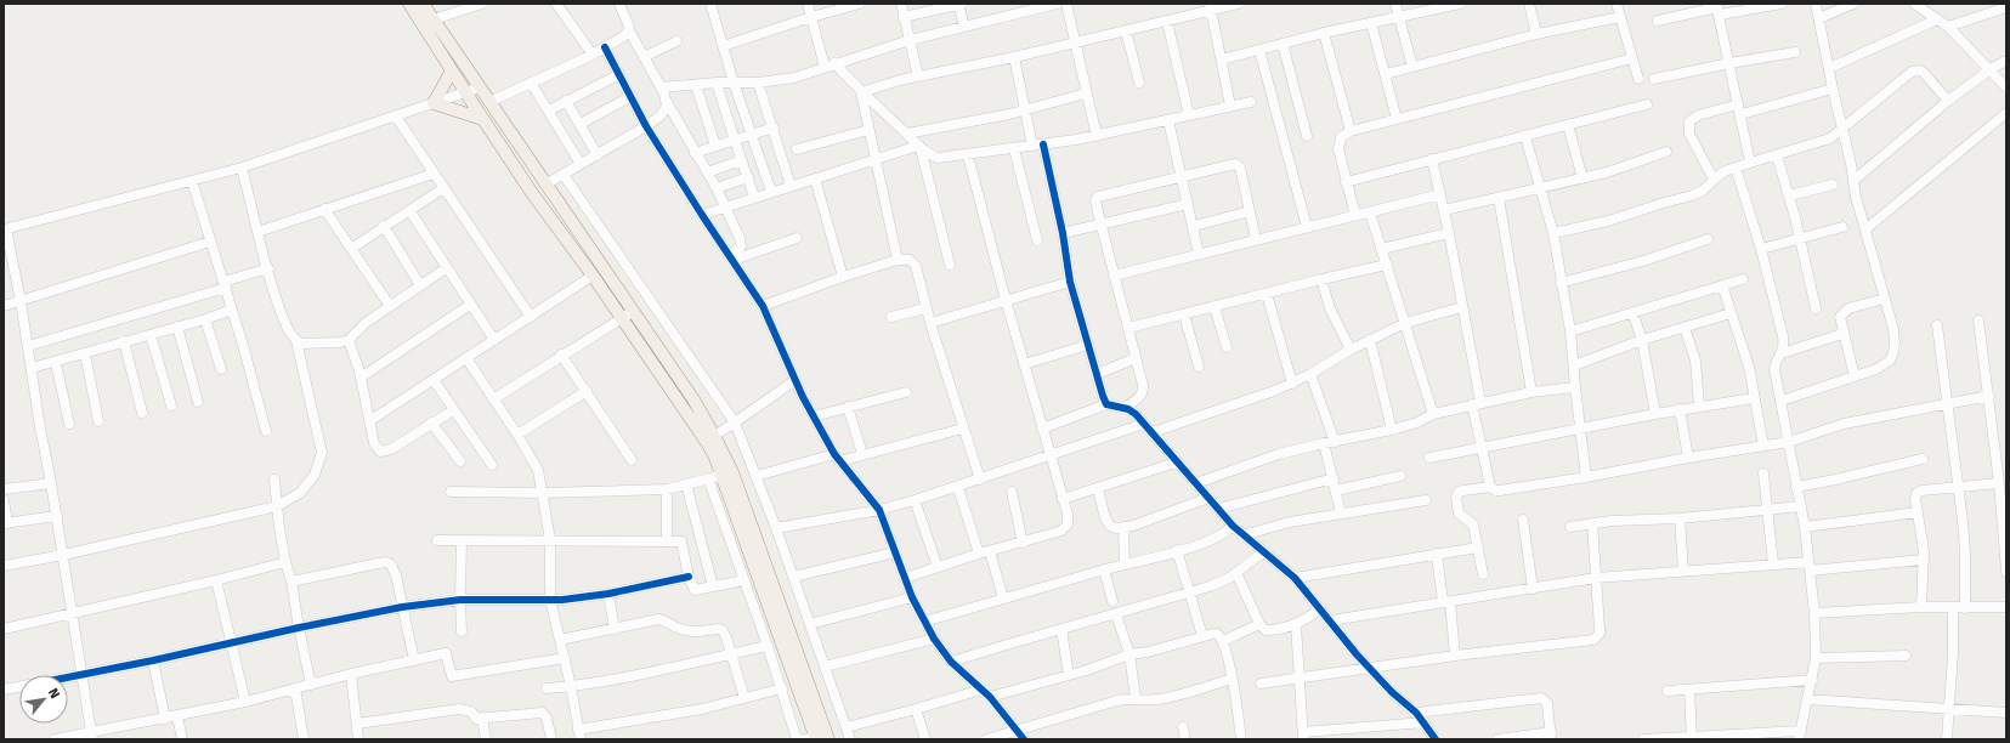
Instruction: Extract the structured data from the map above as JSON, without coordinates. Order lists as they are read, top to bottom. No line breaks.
{"north":"top right"}
